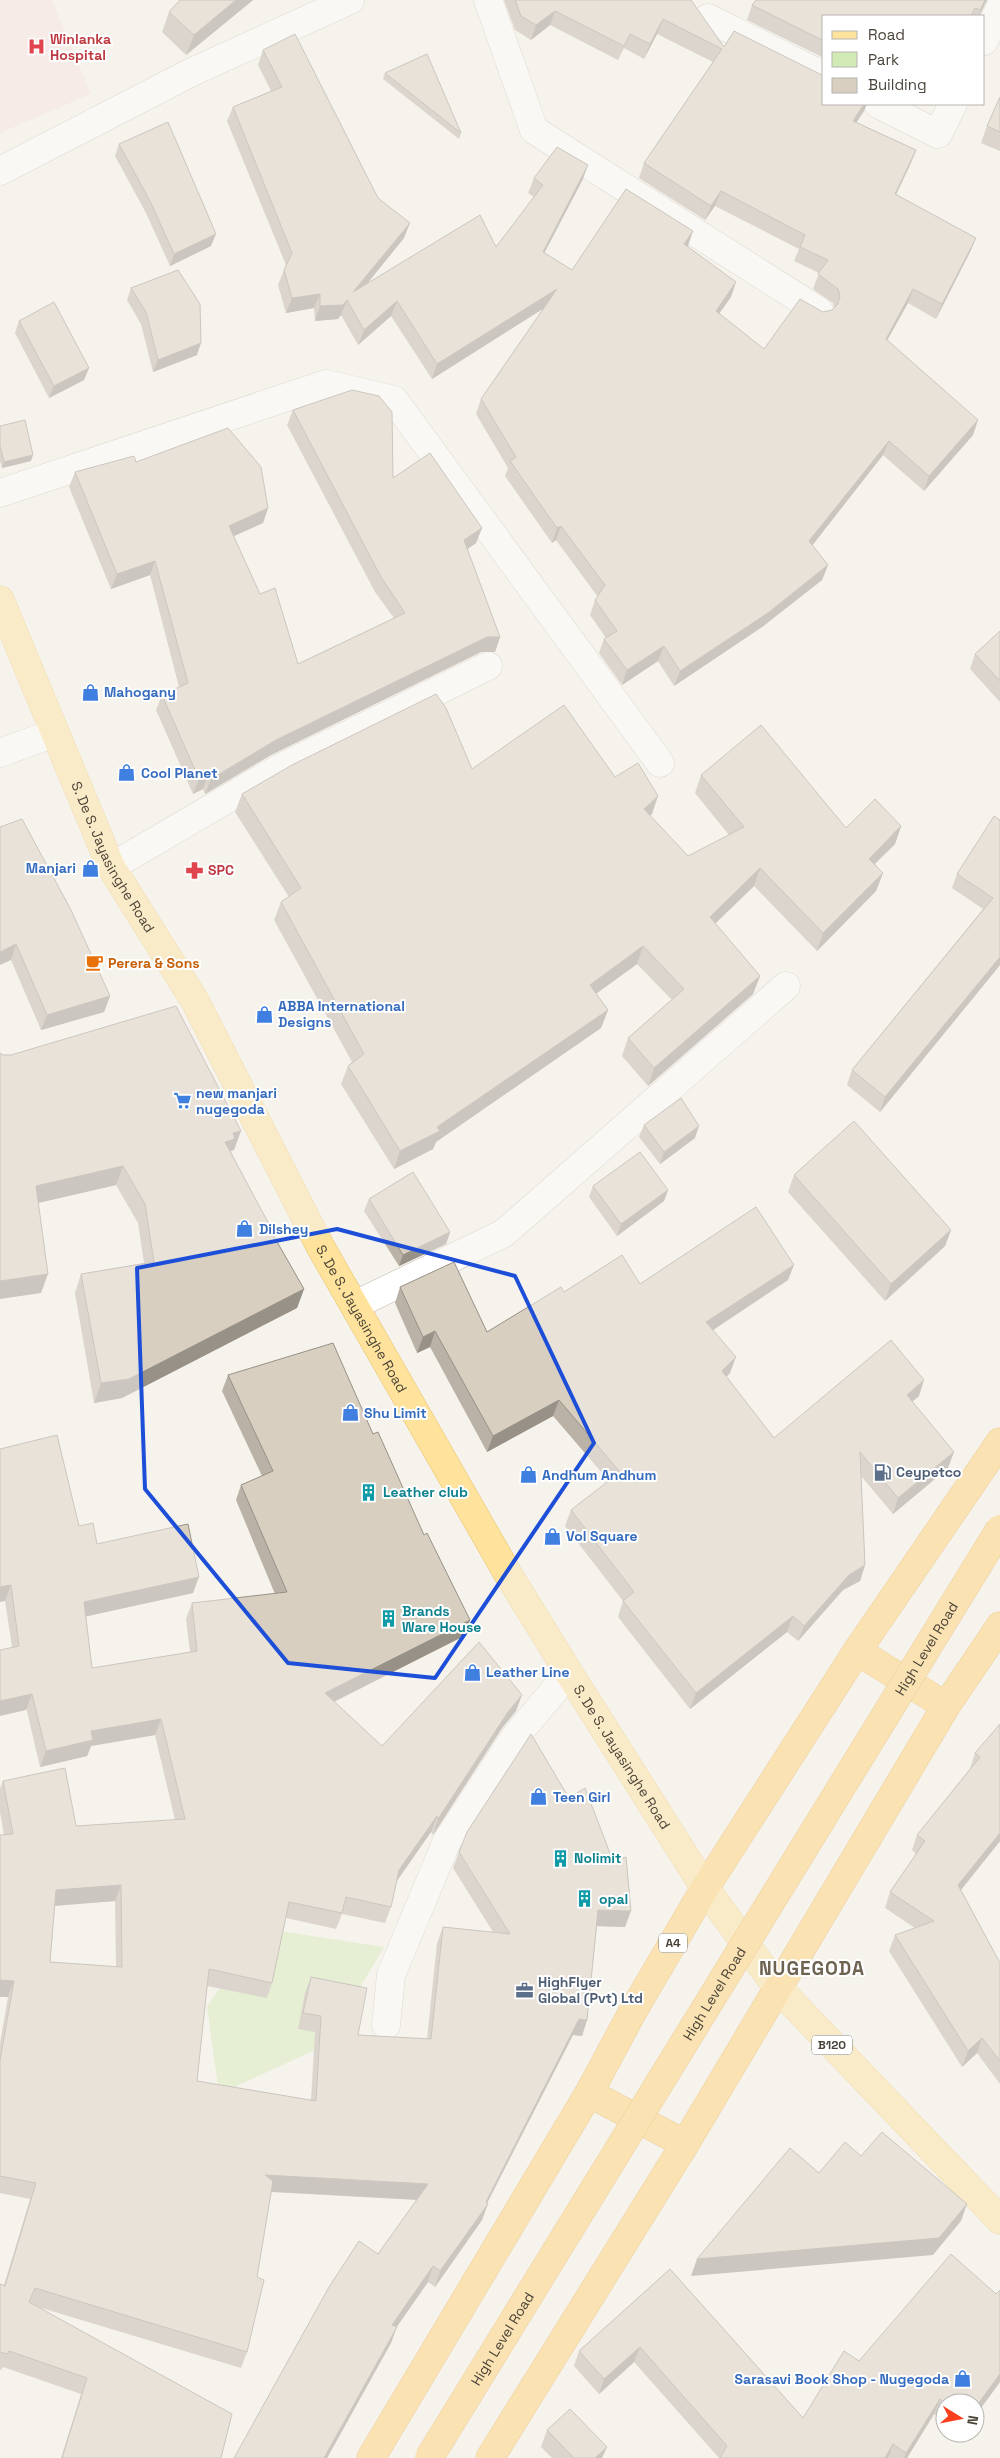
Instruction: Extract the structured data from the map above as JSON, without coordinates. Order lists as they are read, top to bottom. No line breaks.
{"streets":{"highway":["High Level Road","A4"],"main road":["S. De S. Jayasinghe Road","B120"]},"crossings":[["S. De S. Jayasinghe Road","A4"],["S. De S. Jayasinghe Road","B120"],["A4","B120"]],"districts":["NUGEGODA"],"places":{"hospital":["Winlanka Hospital"],"shop":["Mahogany","Cool Planet","Manjari","ABBA International Designs","Dilshey","Shu Limit","Andhum Andhum","Vol Square","Leather Line","Teen Girl","Sarasavi Book Shop - Nugegoda"],"pharmacy":["SPC"],"cafe":["Perera & Sons"],"supermarket":["new manjari nugegoda"],"fuel station":["Ceypetco"],"building":["Leather club","Brands Ware House","Nolimit","opal"],"office":["HighFlyer Global (Pvt) Ltd"]},"legend":["Road","Park","Building"],"north":"right"}
